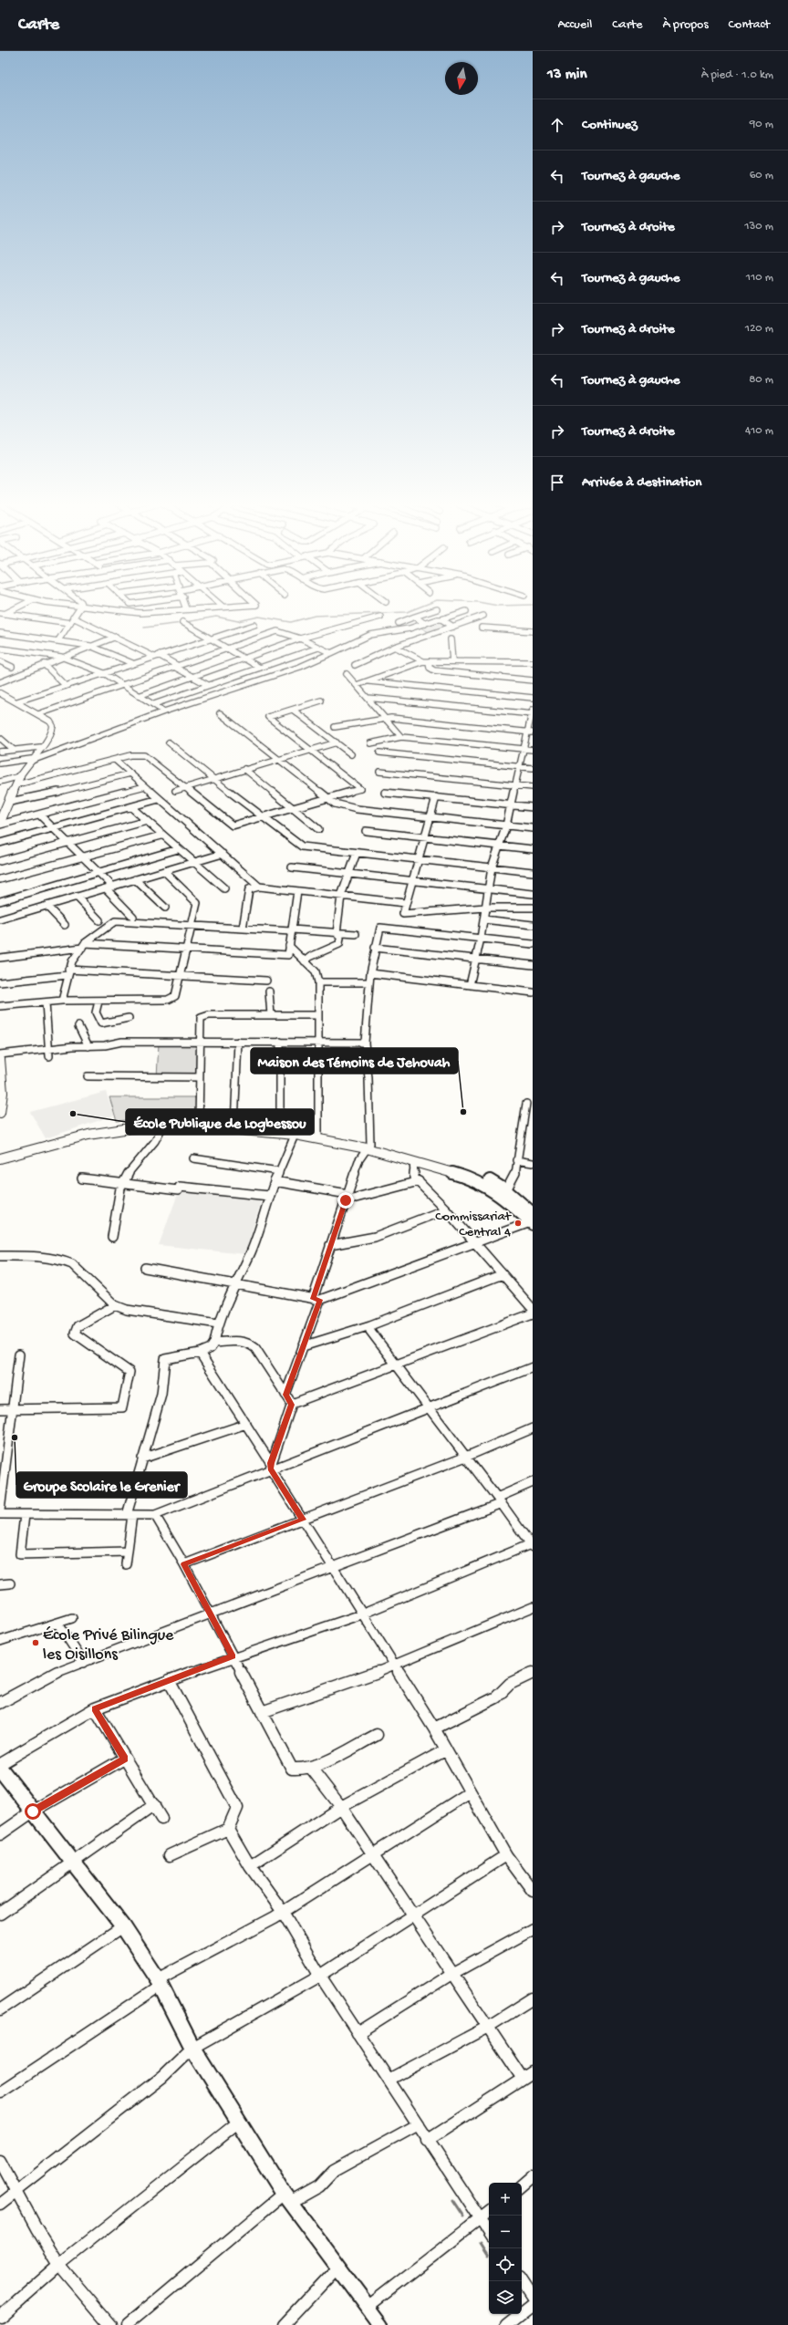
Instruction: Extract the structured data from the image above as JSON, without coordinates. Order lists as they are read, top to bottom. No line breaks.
{"places":["Maison des Témoins de Jehovah","École Publique de Logbessou","Commissariat Central 4","Groupe Scolaire le Grenier","École Privé Bilingue les Oisillons"],"north":"bottom","page":{"header":"Carte","nav":["Accueil","Carte","À propos","Contact"],"heading":["13 min","À pied · 1.0 km"],"list":[["Continuez","90 m"],["Tournez à gauche","60 m"],["Tournez à droite","130 m"],["Tournez à gauche","110 m"],["Tournez à droite","120 m"],["Tournez à gauche","80 m"],["Tournez à droite","410 m"],"Arrivée à destination"],"map_buttons":["+","−"]}}
